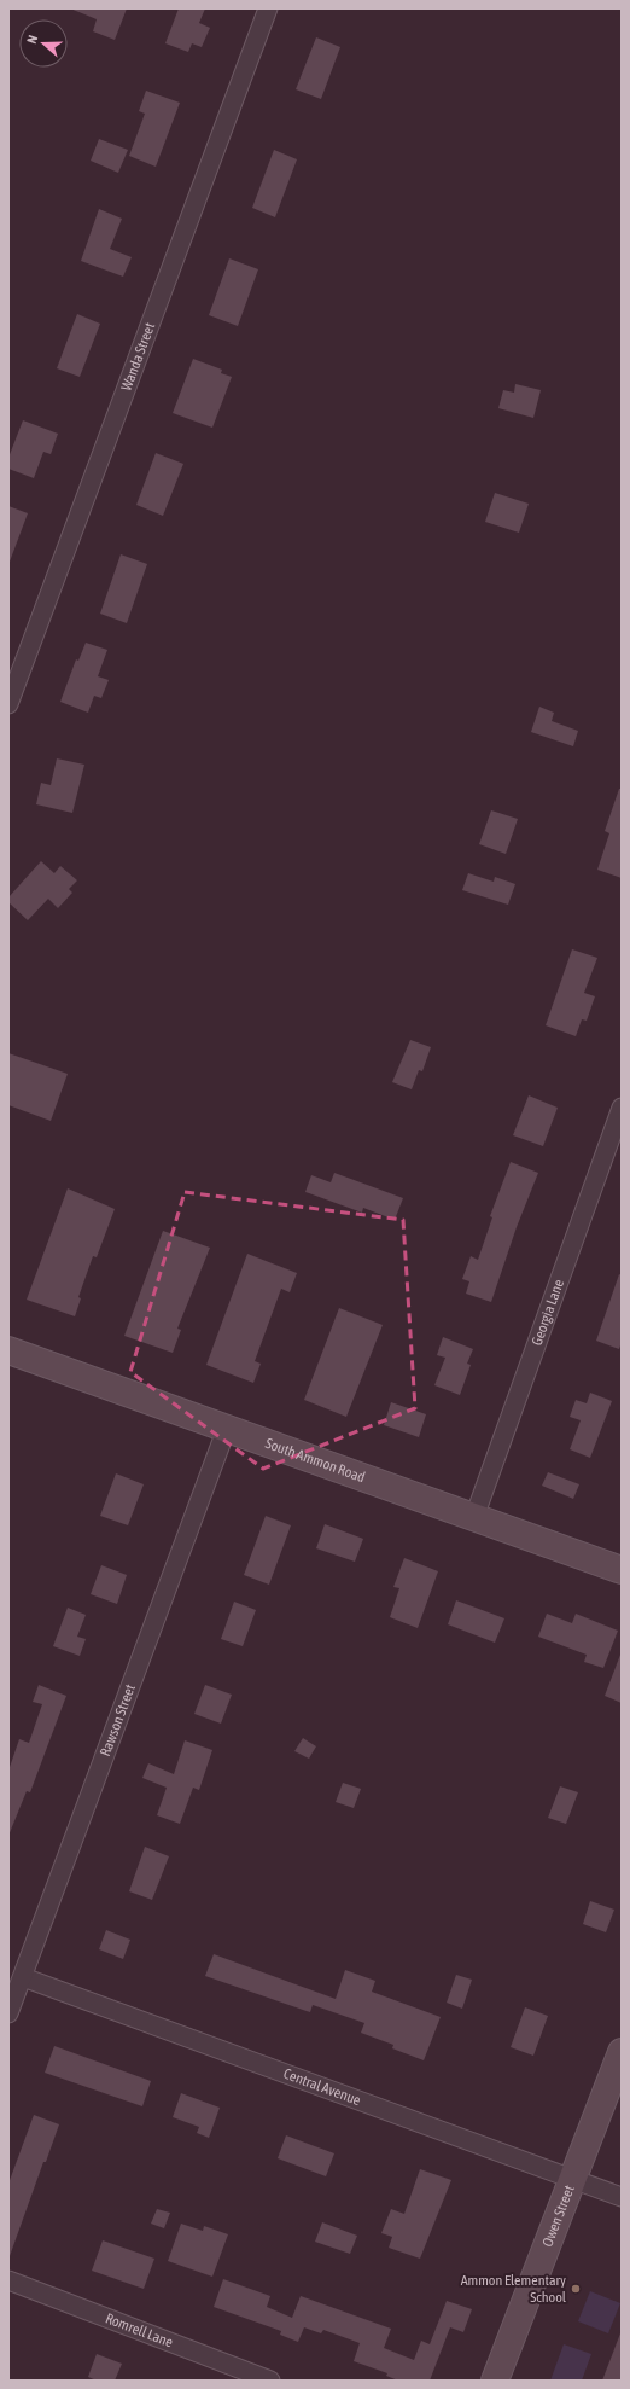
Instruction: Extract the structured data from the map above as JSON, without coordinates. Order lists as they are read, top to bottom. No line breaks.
{"streets":{"main road":["South Ammon Road","Owen Street"],"street":["Wanda Street","Georgia Lane","Rawson Street","Central Avenue","Romrell Lane"]},"crossings":[["Georgia Lane","South Ammon Road"],["South Ammon Road","Rawson Street"],["Rawson Street","Central Avenue"],["Central Avenue","Owen Street"]],"places":["Ammon Elementary School"],"north":"left"}
